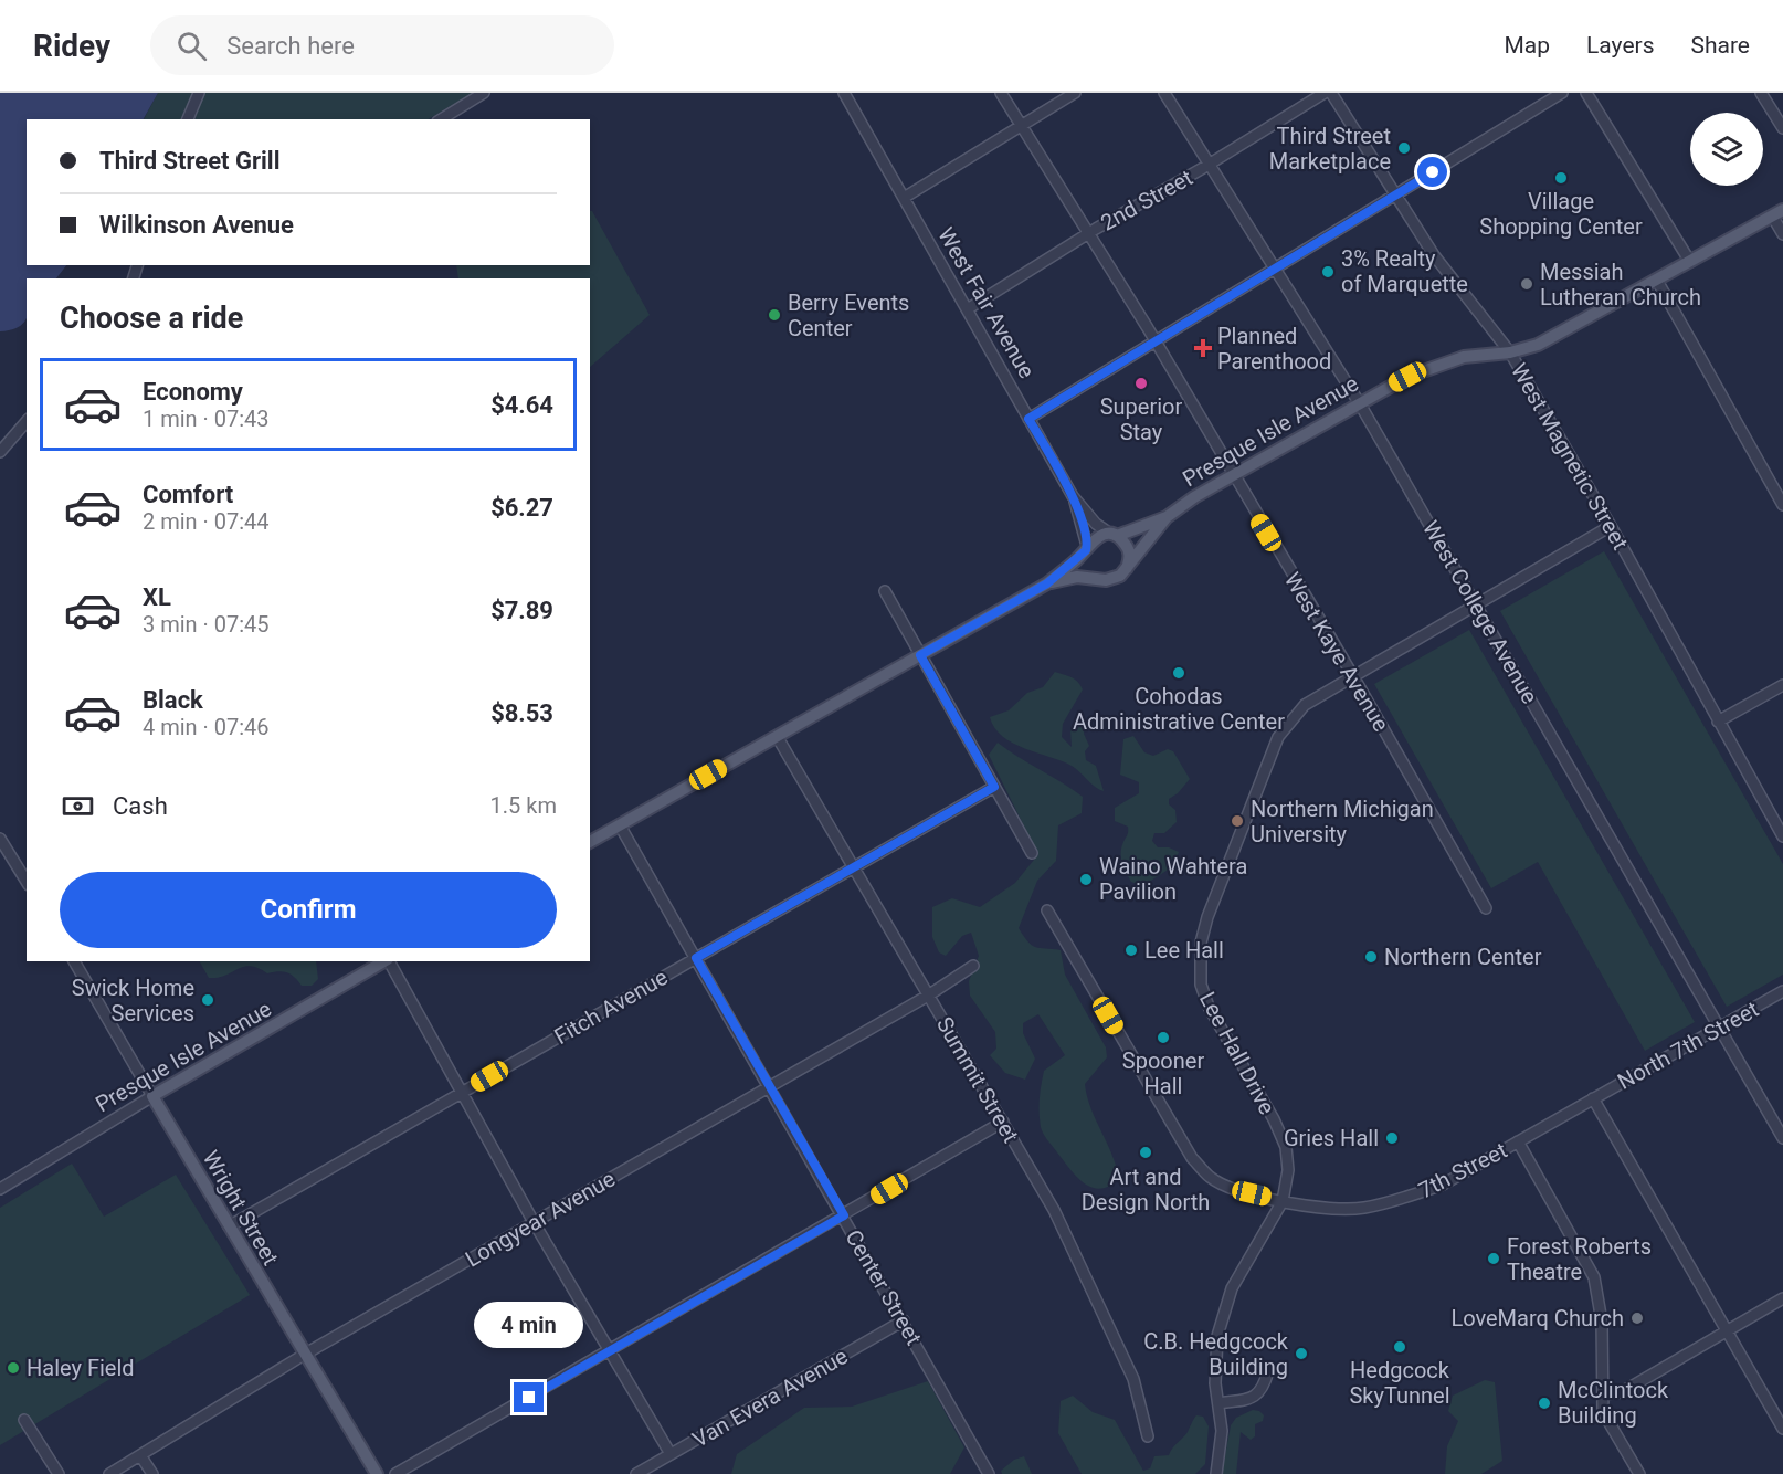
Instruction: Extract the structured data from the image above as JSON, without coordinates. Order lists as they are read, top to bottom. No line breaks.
{"streets":{"main road":["West Fair Avenue","Presque Isle Avenue","Wright Street"],"street":["2nd Street","West Magnetic Street","West College Avenue","West Kaye Avenue","Fitch Avenue","North 7th Street","Lee Hall Drive","Summit Street","7th Street","Longyear Avenue","Center Street","Van Evera Avenue"]},"crossings":[["2nd Street","West Fair Avenue"],["2nd Street","West College Avenue"],["2nd Street","West Kaye Avenue"],["West Fair Avenue","Presque Isle Avenue"],["Presque Isle Avenue","West Magnetic Street"],["Presque Isle Avenue","West College Avenue"],["Presque Isle Avenue","West Kaye Avenue"],["Presque Isle Avenue","Summit Street"],["Presque Isle Avenue","Wright Street"],["Presque Isle Avenue","Center Street"],["West Magnetic Street","Lee Hall Drive"],["West College Avenue","North 7th Street"],["West College Avenue","Lee Hall Drive"],["West Kaye Avenue","Lee Hall Drive"],["Fitch Avenue","Summit Street"],["Fitch Avenue","Wright Street"],["Fitch Avenue","Center Street"],["North 7th Street","7th Street"],["Lee Hall Drive","7th Street"],["Summit Street","Longyear Avenue"],["Wright Street","Longyear Avenue"],["Longyear Avenue","Center Street"],["Center Street","Van Evera Avenue"]],"places":{"other":["Third Street Marketplace","Village Shopping Center","3% Realty of Marquette","Messiah Lutheran Church","Berry Events Center","Superior Stay","Cohodas Administrative Center","Northern Michigan University","Waino Wahtera Pavilion","Lee Hall","Northern Center","Swick Home Services","Spooner Hall","Gries Hall","Art and Design North","Forest Roberts Theatre","LoveMarq Church","Hedgcock SkyTunnel","C.B. Hedgcock Building","Haley Field","McClintock Building"],"health":["Planned Parenthood"]},"page":{"header":"Ridey","search":"Search here","nav":["Map","Layers","Share"],"banner":["Third Street Grill","Wilkinson Avenue"],"heading":"Choose a ride","list":[{"name":"Economy","note":"1 min · 07:43","value":"$4.64"},{"name":"Comfort","note":"2 min · 07:44","value":"$6.27"},{"name":"XL","note":"3 min · 07:45","value":"$7.89"},{"name":"Black","note":"4 min · 07:46","value":"$8.53"}],"pay":["Cash","1.5 km"],"buttons":"Confirm","bubble":"4 min"}}
